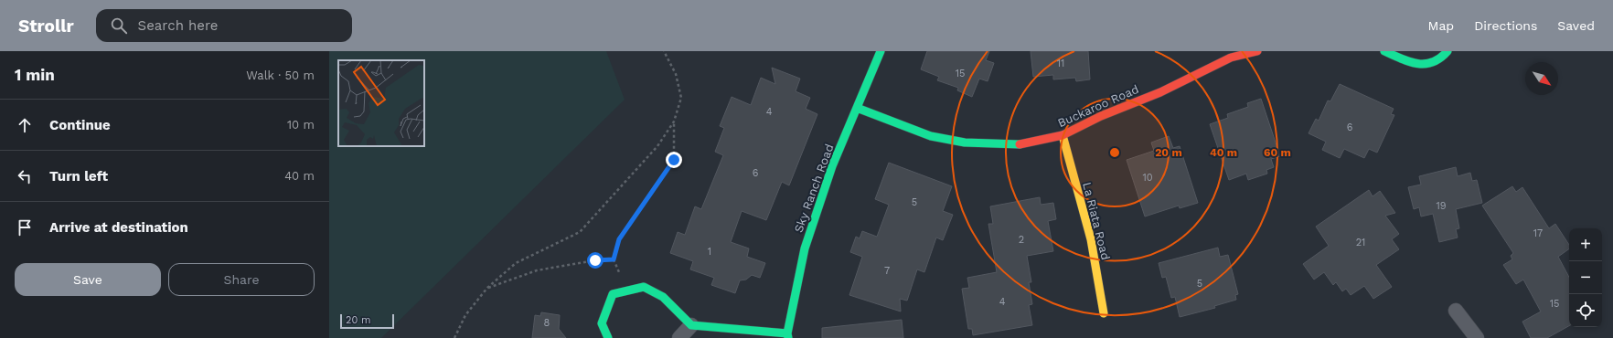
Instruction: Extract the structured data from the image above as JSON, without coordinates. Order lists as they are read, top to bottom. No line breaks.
{"streets":{"street":["Buckaroo Road","Sky Ranch Road","La Riata Road"]},"crossings":[["Buckaroo Road","Sky Ranch Road"],["Buckaroo Road","La Riata Road"]],"house_numbers":["11","15","4","6","6","10","5","19","17","2","21","1","7","5","4","15","8"],"scale_bar":"20 m","north":"bottom right","page":{"header":"Strollr","search":"Search here","nav":["Map","Directions","Saved"],"heading":["1 min","Walk · 50 m"],"list":[["Continue","10 m"],["Turn left","40 m"],"Arrive at destination"],"map_buttons":["+","−"],"buttons":["Save","Share"],"scale":"20 m"},"rings":["20 m","40 m","60 m"]}
